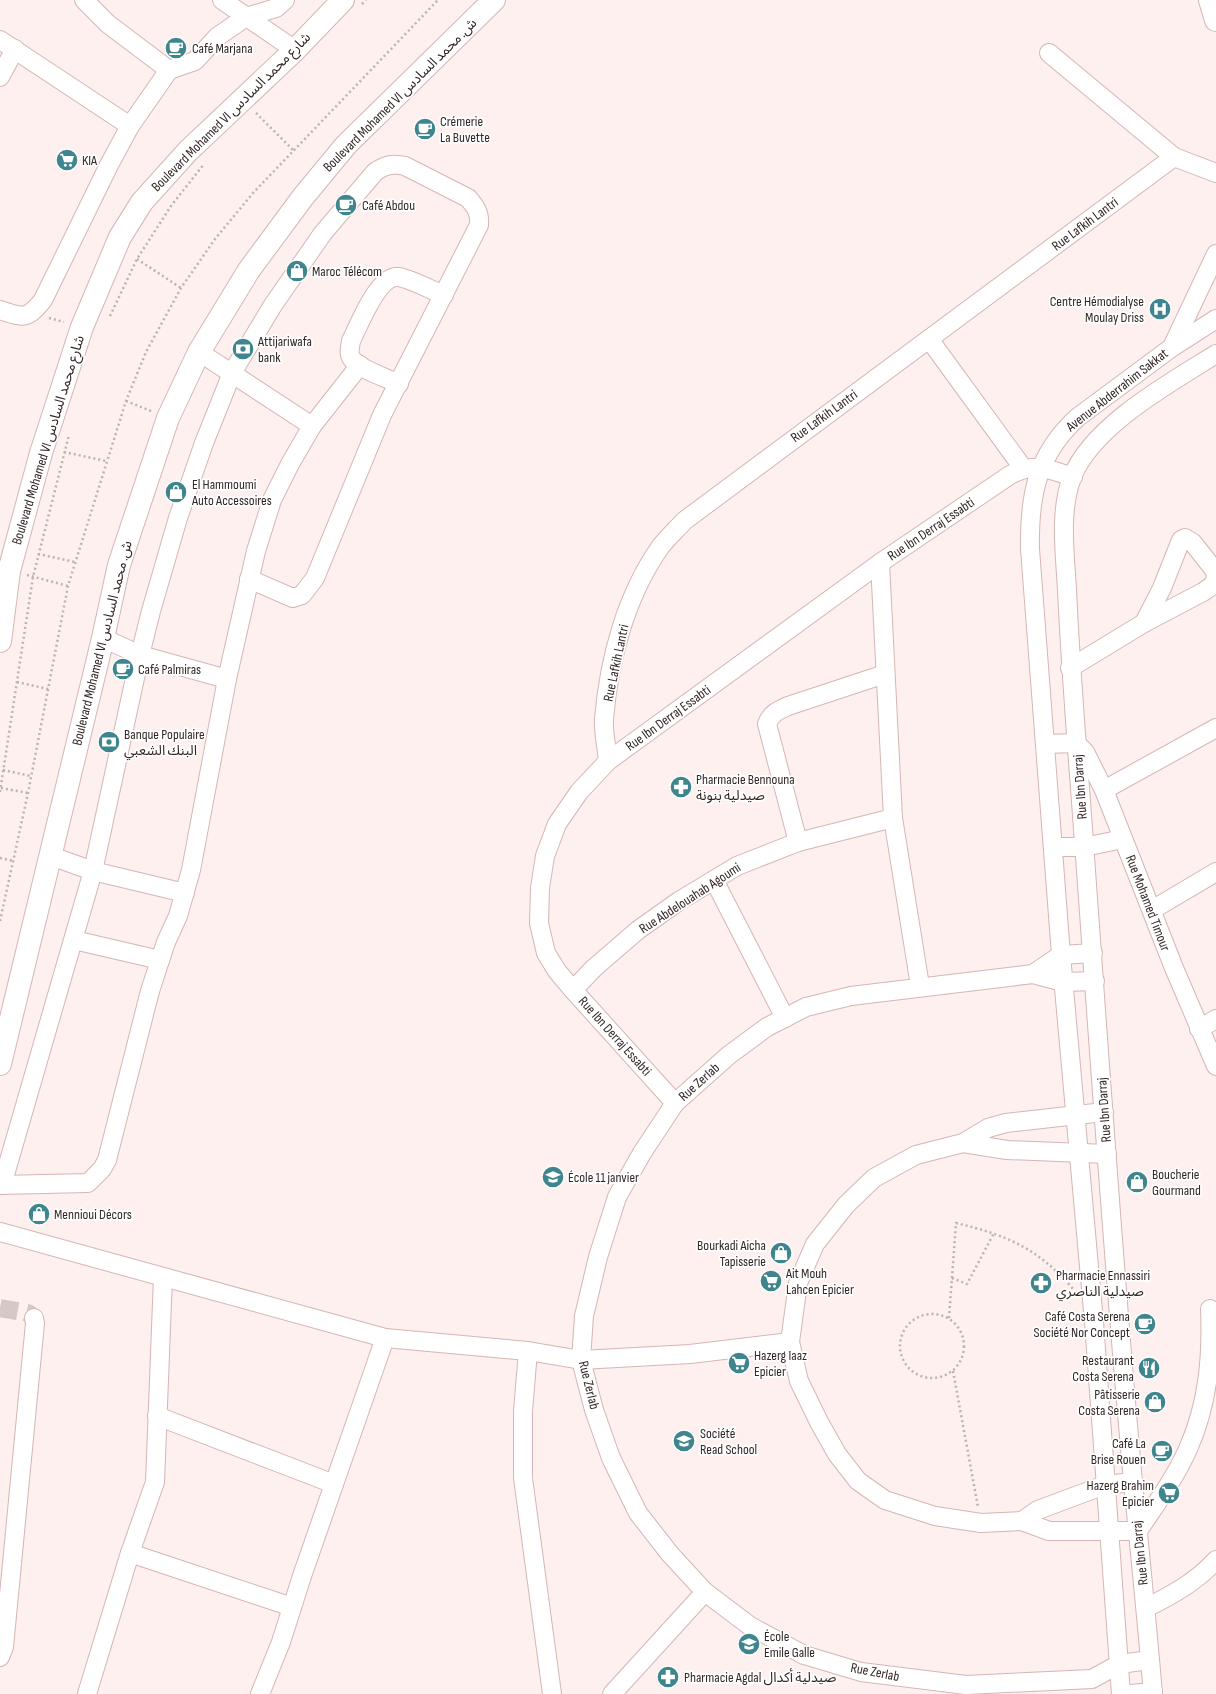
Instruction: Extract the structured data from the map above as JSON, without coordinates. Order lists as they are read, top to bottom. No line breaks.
{"streets":{"main road":["Boulevard Mohamed VI ش. محمد السادس","Boulevard Mohamed VI شارع محمد السادس"],"street":["Rue Lafkih Lantri","Avenue Abderrahim Sakkat","Rue Ibn Derraj Essabti","Rue Ibn Darraj","Rue Abdelouahab Agoumi","Rue Mohamed Timour","Rue ZerIab"]},"crossings":[["Rue Lafkih Lantri","Rue Ibn Derraj Essabti"],["Avenue Abderrahim Sakkat","Rue Ibn Derraj Essabti"],["Avenue Abderrahim Sakkat","Rue Ibn Darraj"],["Rue Ibn Derraj Essabti","Rue Abdelouahab Agoumi"],["Rue Ibn Derraj Essabti","Rue ZerIab"],["Rue Ibn Darraj","Rue Mohamed Timour"],["Rue Ibn Darraj","Rue ZerIab"]],"places":{"cafe":["Café Marjana","Crémerie La Buvette","Café Abdou","Café Palmiras","Café Costa Serena Société Nor Concept","Café La Brise Rouen"],"supermarket":["KIA","Ait Mouh Lahcen Epicier","Hazerg Iaaz Epicier","Hazerg Brahim Epicier"],"shop":["Maroc Télécom","El Hammoumi Auto Accessoires","Boucherie Gourmand","Mennioui Décors","Bourkadi Aicha Tapisserie","Pâtisserie Costa Serena"],"hospital":["Centre Hémodialyse Moulay Driss"],"bank":["Attijariwafa bank","Banque Populaire البنك الشعبي"],"pharmacy":["Pharmacie Bennouna صيدلية بنونة","Pharmacie Ennassiri صيدلية الناصري","Pharmacie Agdal صيدلية أكدال"],"school or university":["École 11 janvier","Société Read School","École Emile Galle"],"restaurant":["Restaurant Costa Serena"]}}
